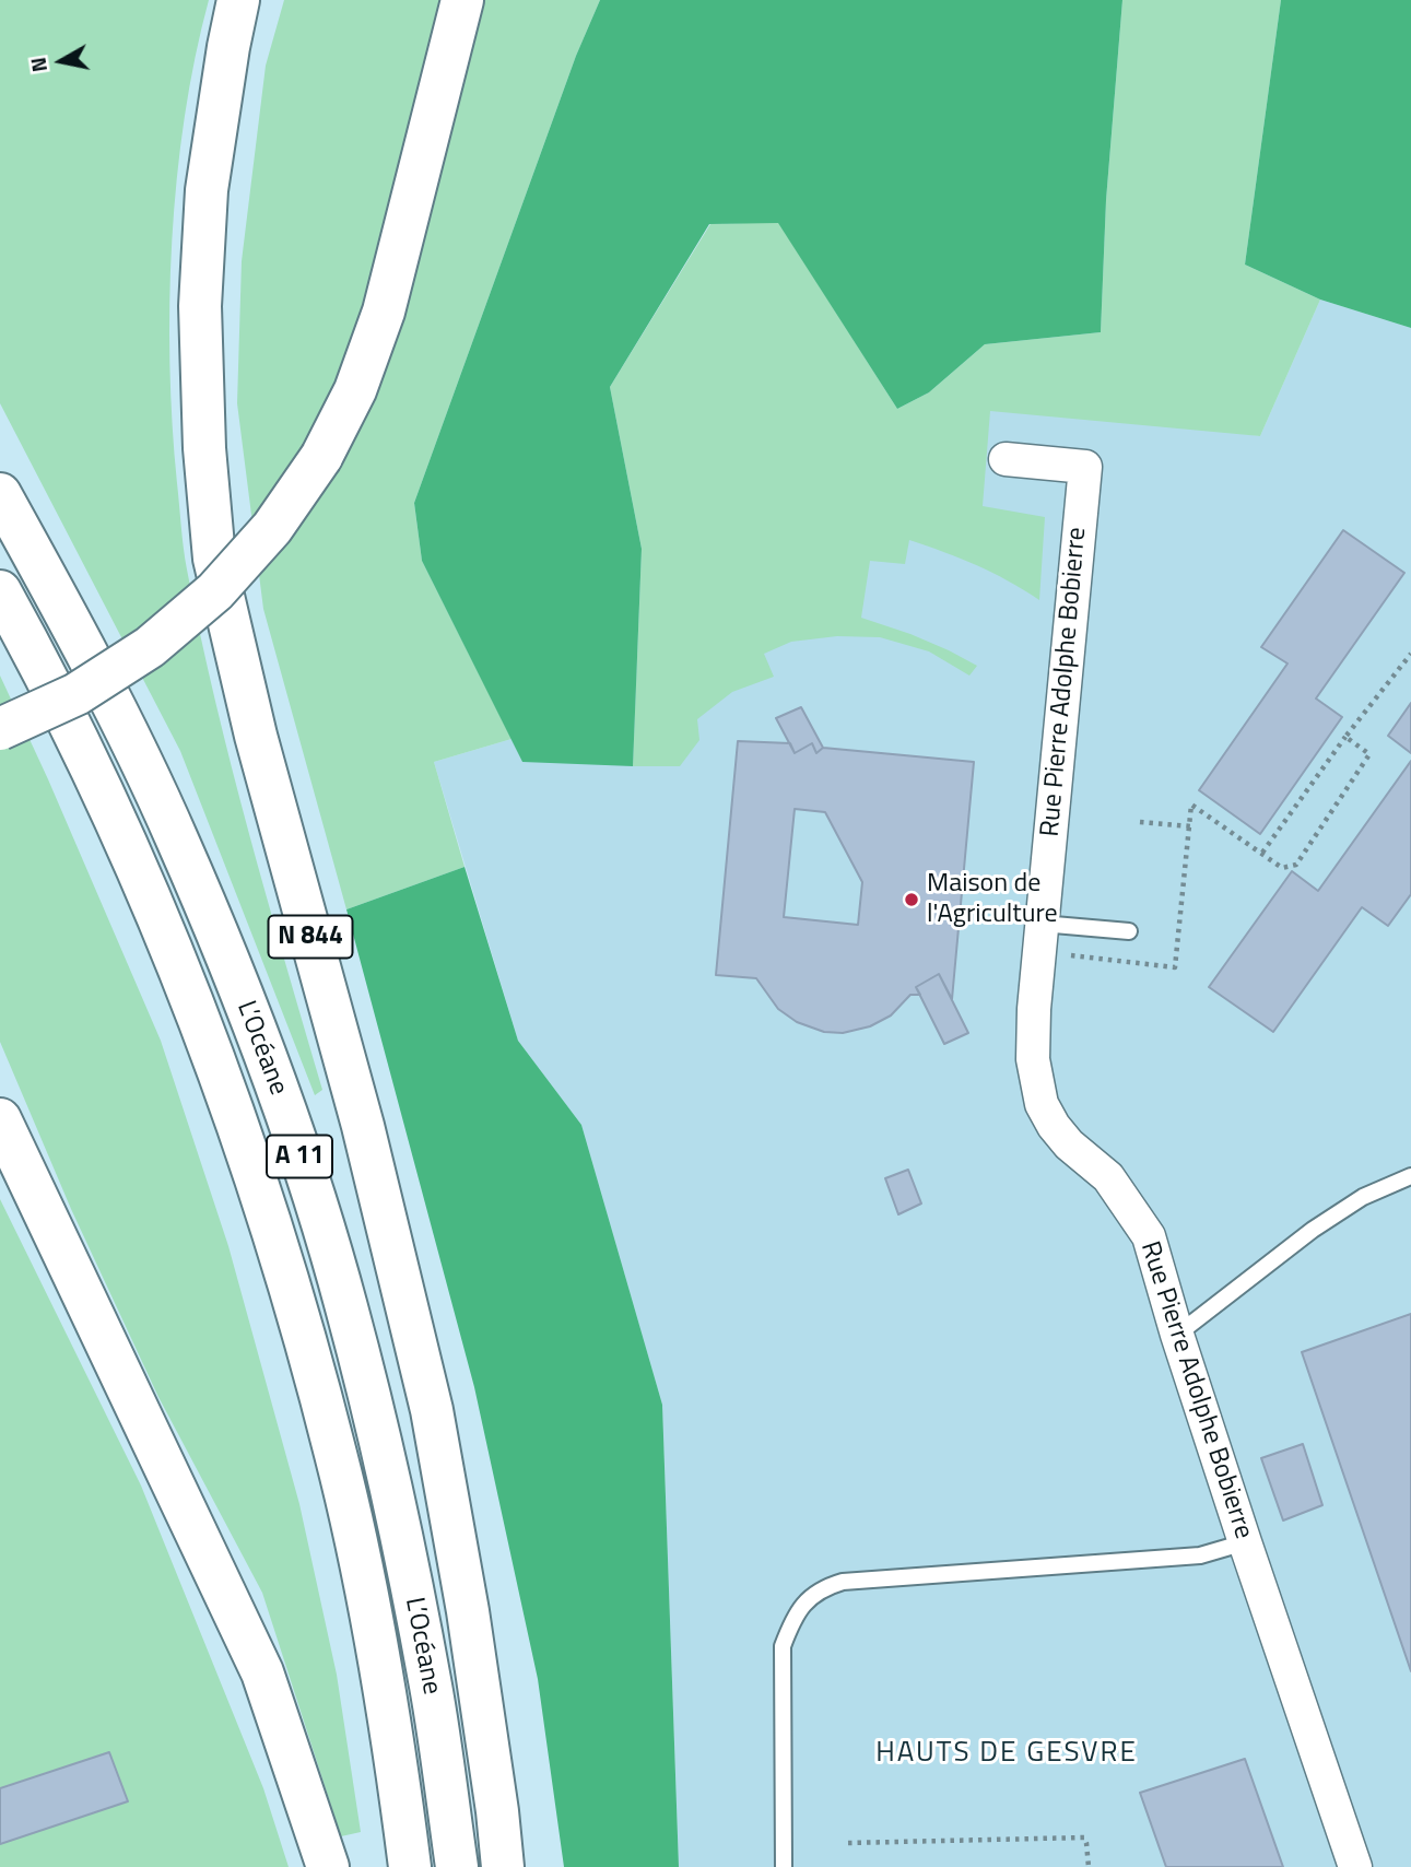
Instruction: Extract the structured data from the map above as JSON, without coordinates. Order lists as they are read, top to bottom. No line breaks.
{"streets":{"highway":["N 844","L’Océane","A 11"],"street":["Rue Pierre Adolphe Bobierre"]},"districts":["HAUTS DE GESVRE"],"places":["Maison de l'Agriculture"],"north":"left"}
